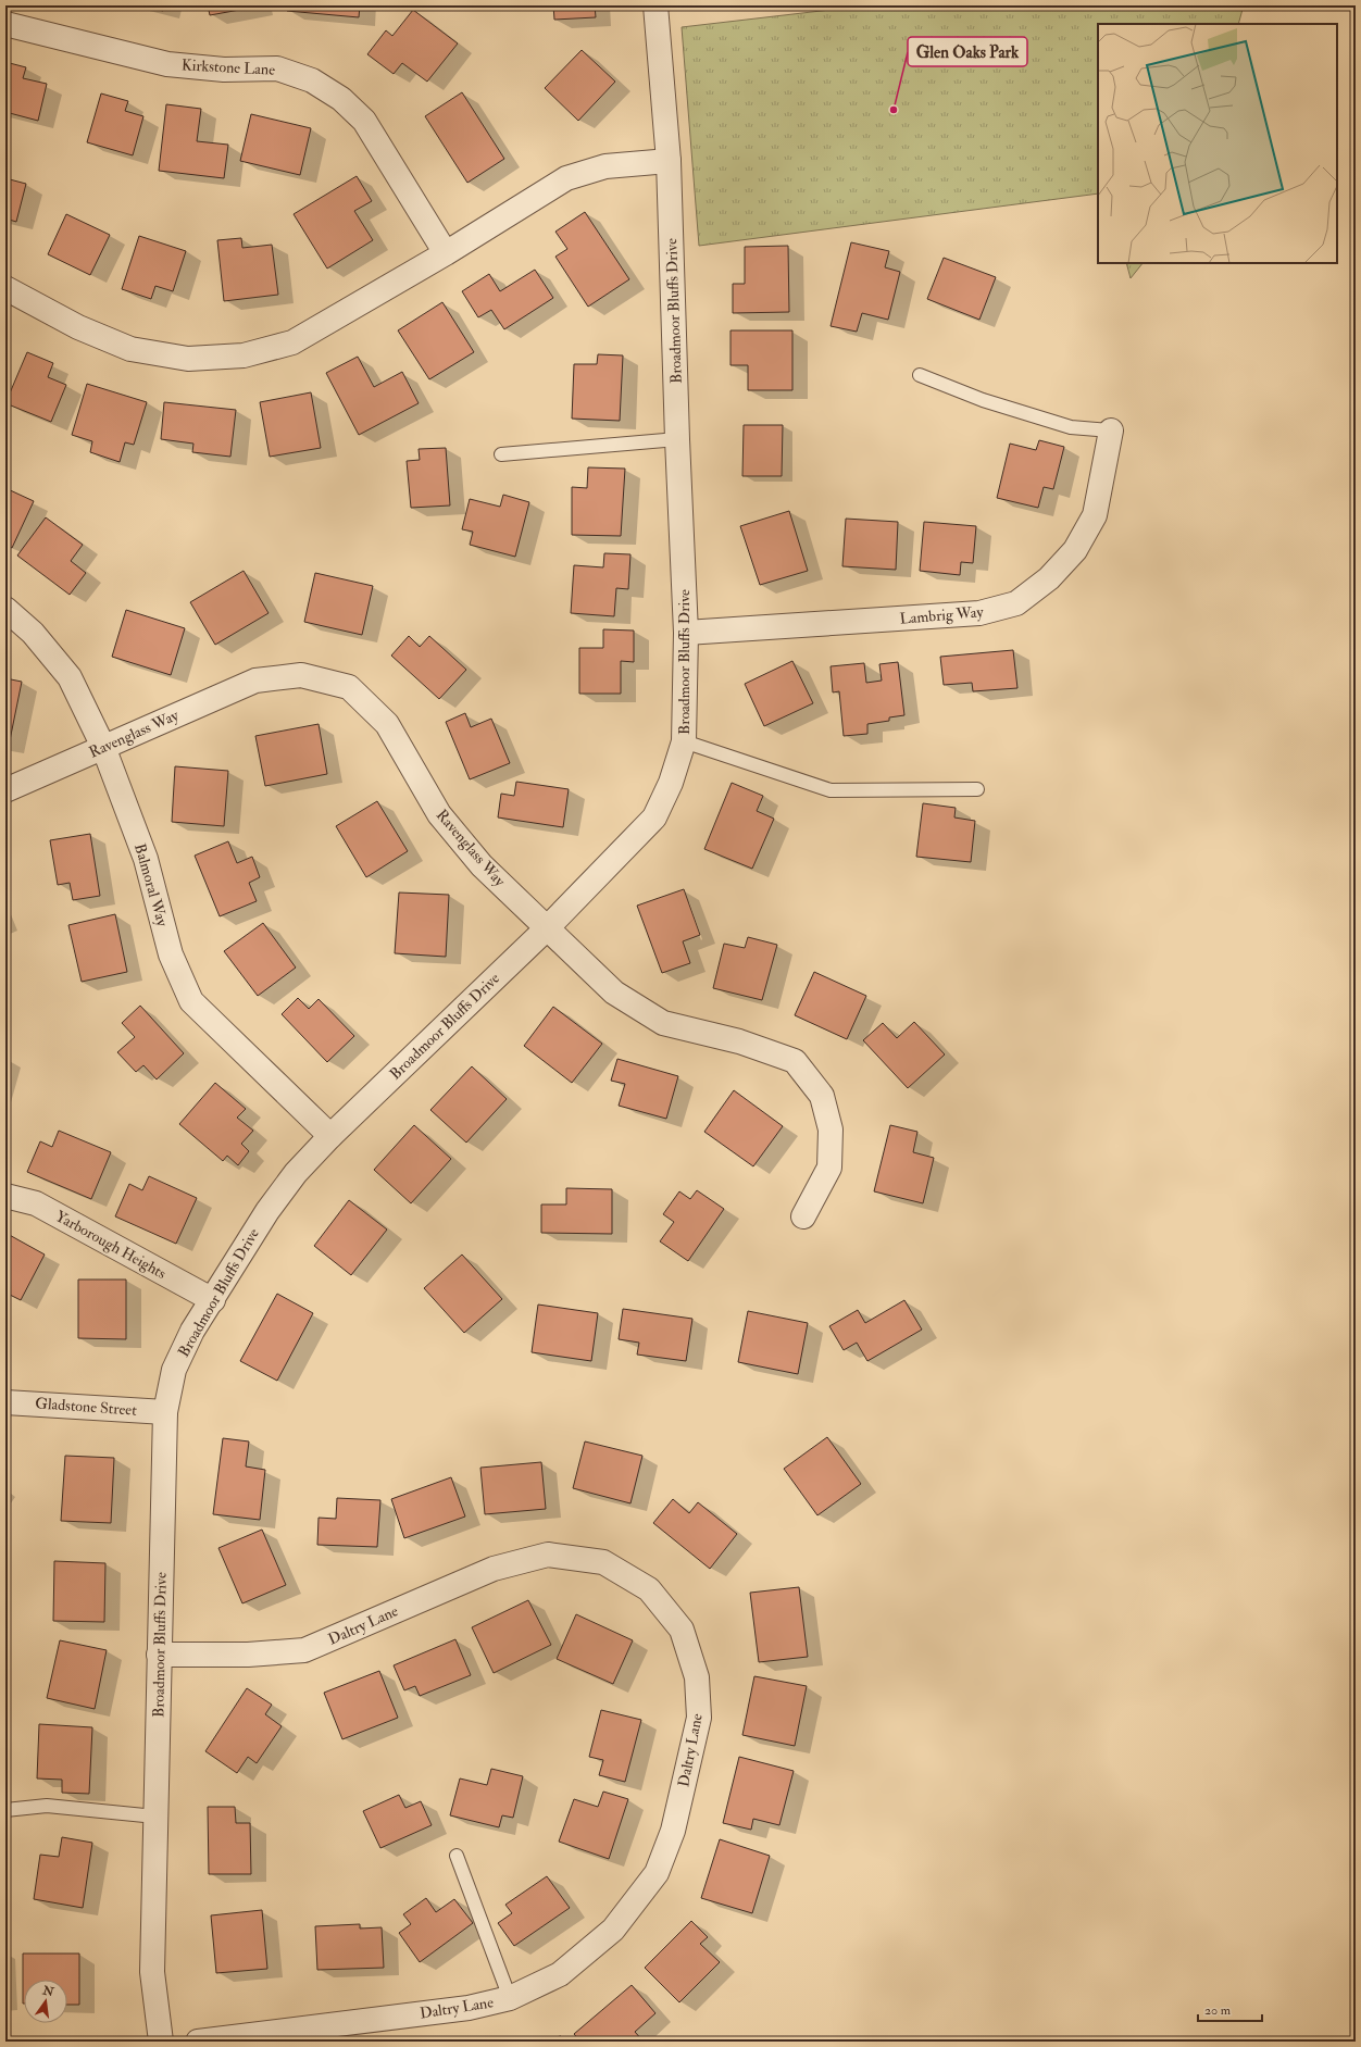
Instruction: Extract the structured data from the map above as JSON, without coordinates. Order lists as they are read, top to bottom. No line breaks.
{"streets":{"street":["Kirkstone Lane","Broadmoor Bluffs Drive","Lambrig Way","Ravenglass Way","Balmoral Way","Yarborough Heights","Gladstone Street","Daltry Lane"]},"crossings":[["Broadmoor Bluffs Drive","Lambrig Way"],["Broadmoor Bluffs Drive","Ravenglass Way"],["Broadmoor Bluffs Drive","Balmoral Way"],["Broadmoor Bluffs Drive","Yarborough Heights"],["Broadmoor Bluffs Drive","Gladstone Street"],["Broadmoor Bluffs Drive","Daltry Lane"],["Ravenglass Way","Balmoral Way"]],"places":["Glen Oaks Park"],"scale_bar":"20 m","north":"top"}
